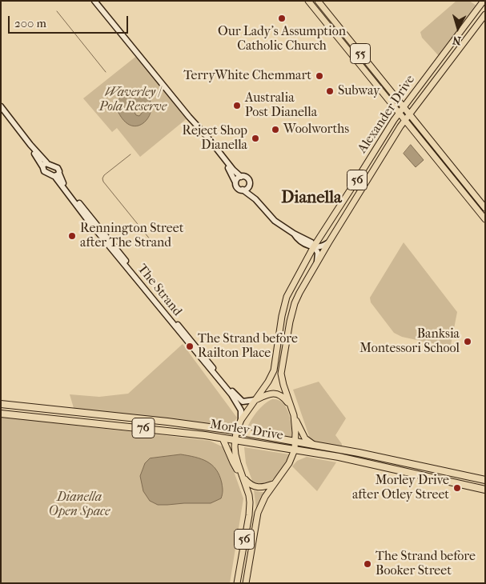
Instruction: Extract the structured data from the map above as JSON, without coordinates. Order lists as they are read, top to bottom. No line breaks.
{"streets":{"highway":["76","Morley Drive"],"main road":["55","Alexander Drive","56"],"street":["The Strand"]},"crossings":[["55","Alexander Drive"],["Alexander Drive","56"],["Alexander Drive","The Strand"],["Alexander Drive","Morley Drive"],["56","The Strand"],["56","Morley Drive"]],"districts":["Dianella"],"parks":["Waverley / Pola Reserve","Dianella Open Space"],"places":["Our Lady's Assumption Catholic Church","TerryWhite Chemmart","Subway","Australia Post Dianella","Woolworths","Reject Shop Dianella","Rennington Street after The Strand","Banksia Montessori School","The Strand before Railton Place","Morley Drive after Otley Street","The Strand before Booker Street"],"scale_bar":"200 m","north":"bottom"}
